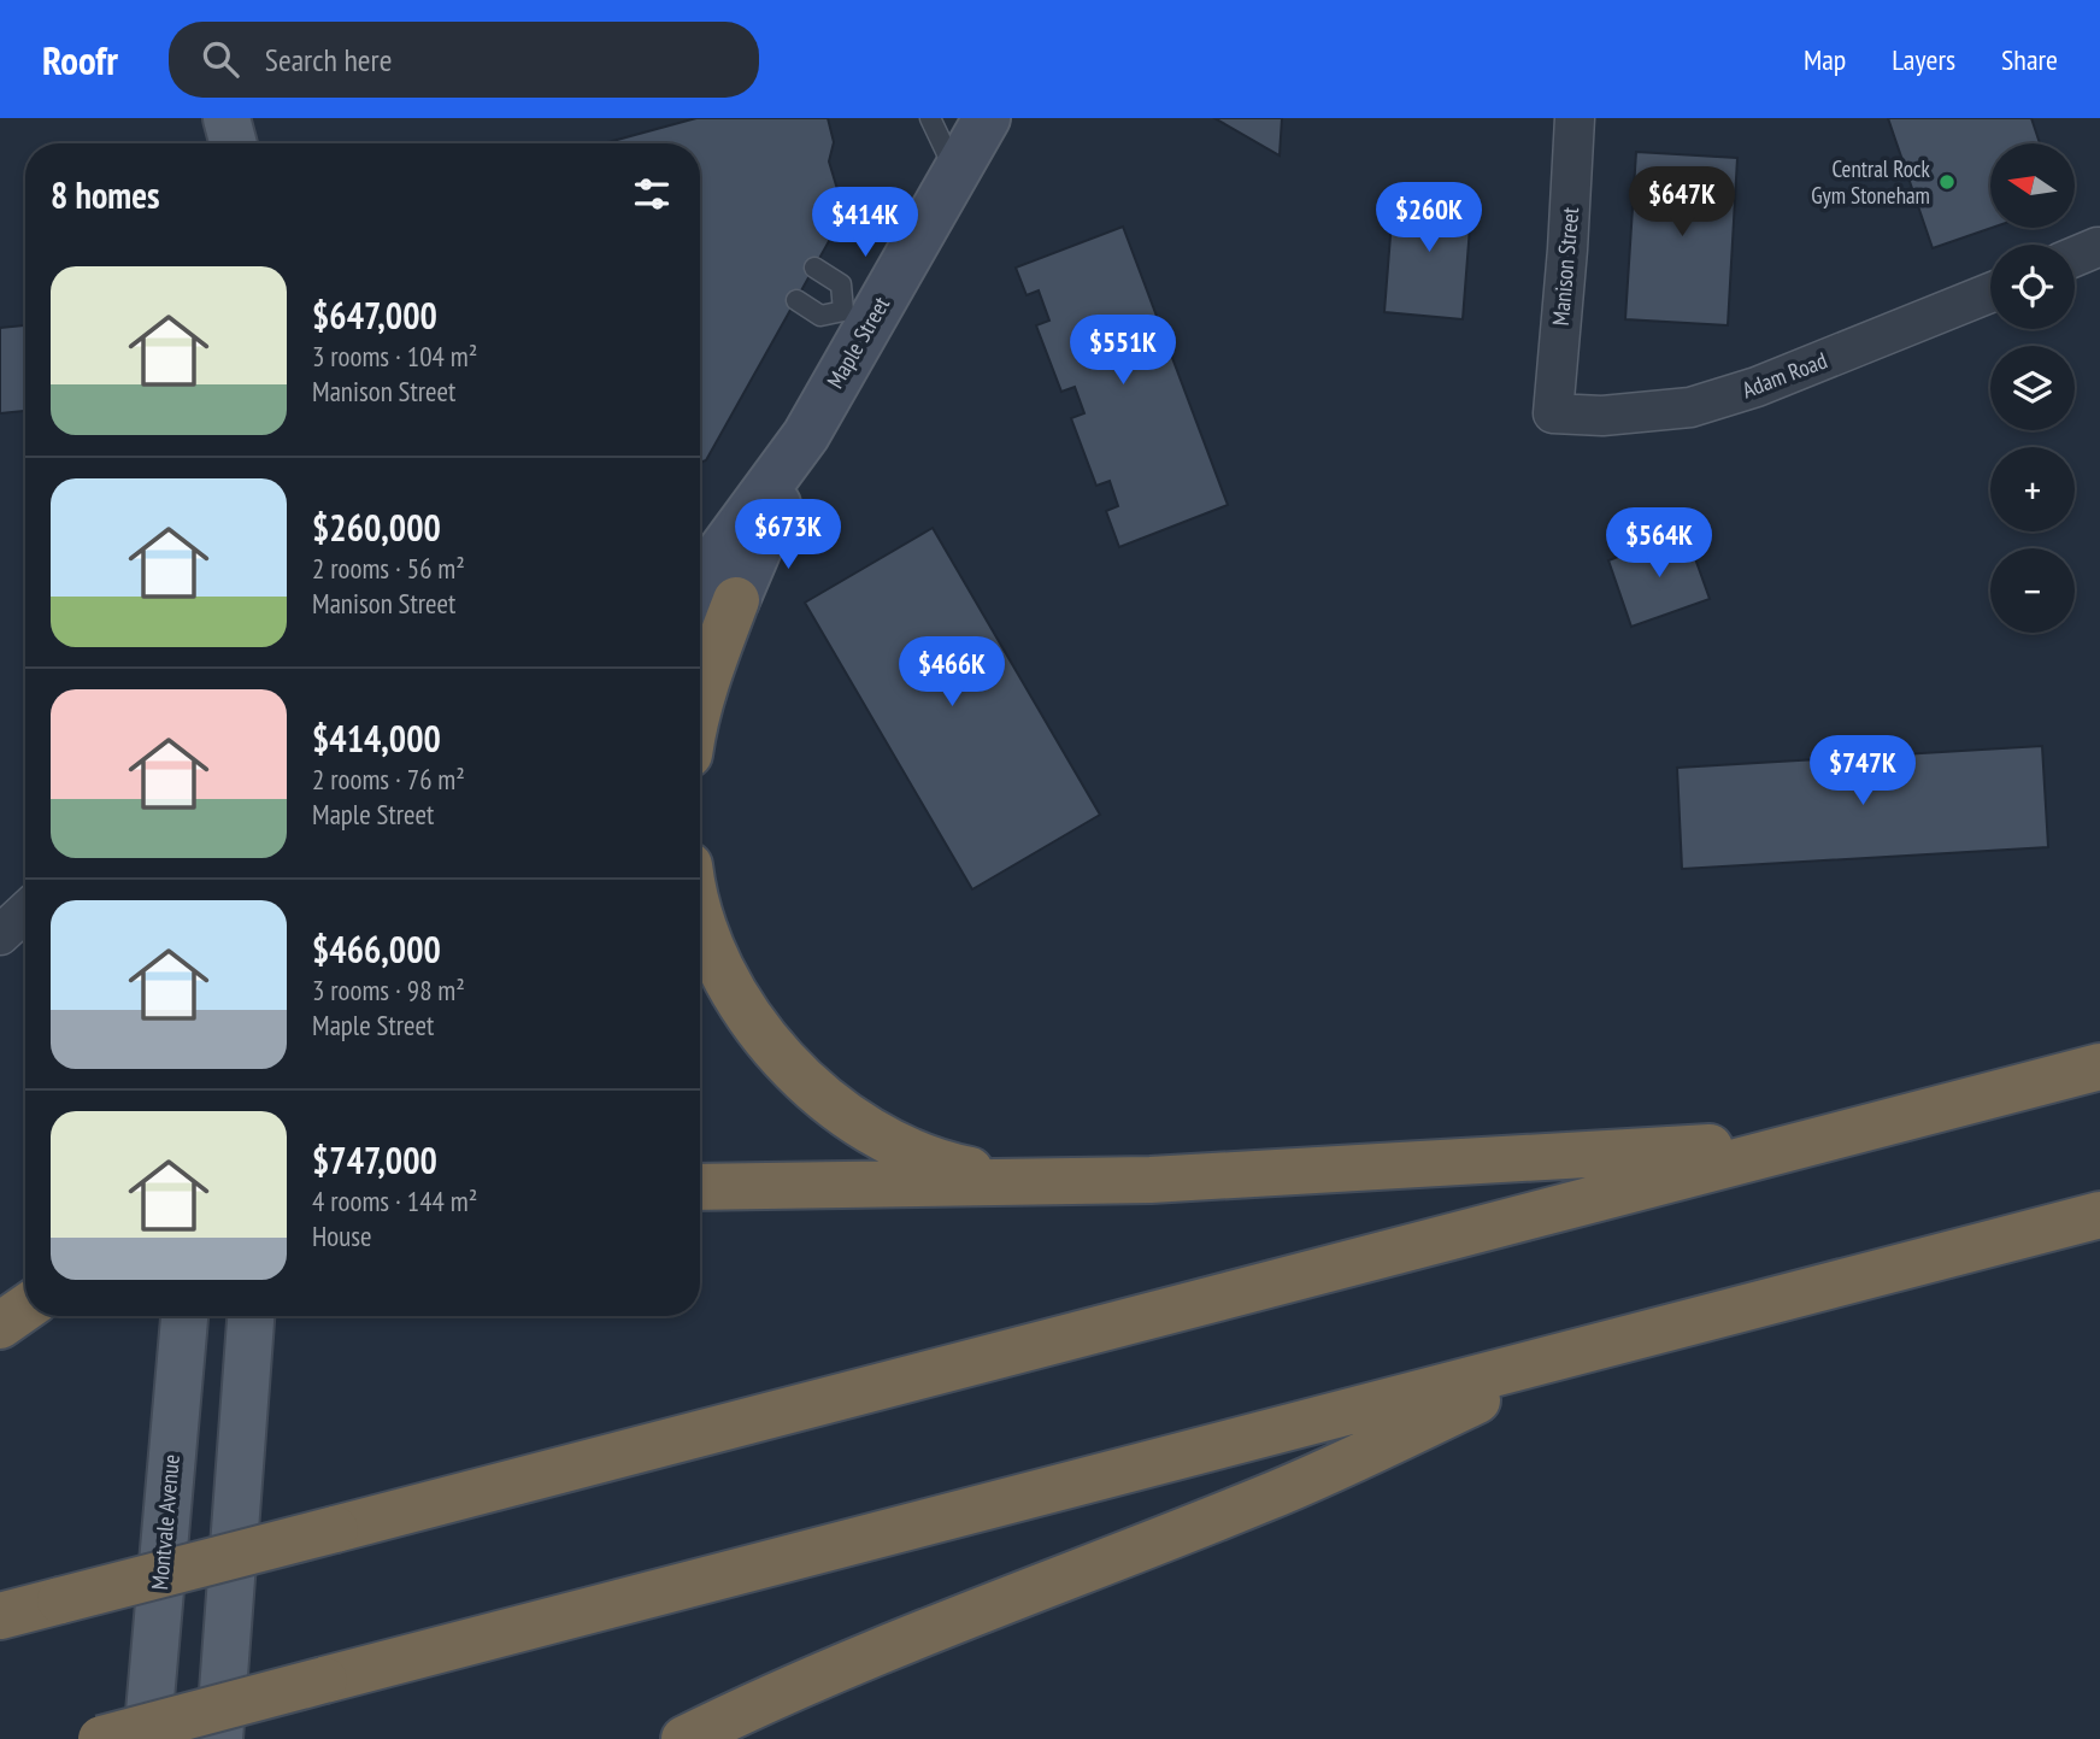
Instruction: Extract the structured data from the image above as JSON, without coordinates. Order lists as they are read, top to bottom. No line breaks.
{"streets":{"main road":["Montvale Avenue"],"street":["Manison Street","Maple Street","Adam Road"]},"crossings":[["Manison Street","Adam Road"]],"places":["Central Rock Gym Stoneham"],"north":"left","page":{"header":"Roofr","search":"Search here","nav":["Map","Layers","Share"],"map_buttons":["+","−"],"heading":"8 homes","price":["$647K","$260K","$414K","$551K","$673K","$564K","$466K","$747K"],"list":[{"name":"$647,000","note":"3 rooms · 104 m² · Manison Street"},{"name":"$260,000","note":"2 rooms · 56 m² · Manison Street"},{"name":"$414,000","note":"2 rooms · 76 m² · Maple Street"},{"name":"$466,000","note":"3 rooms · 98 m² · Maple Street"},{"name":"$747,000","note":"4 rooms · 144 m² · House"}]}}
